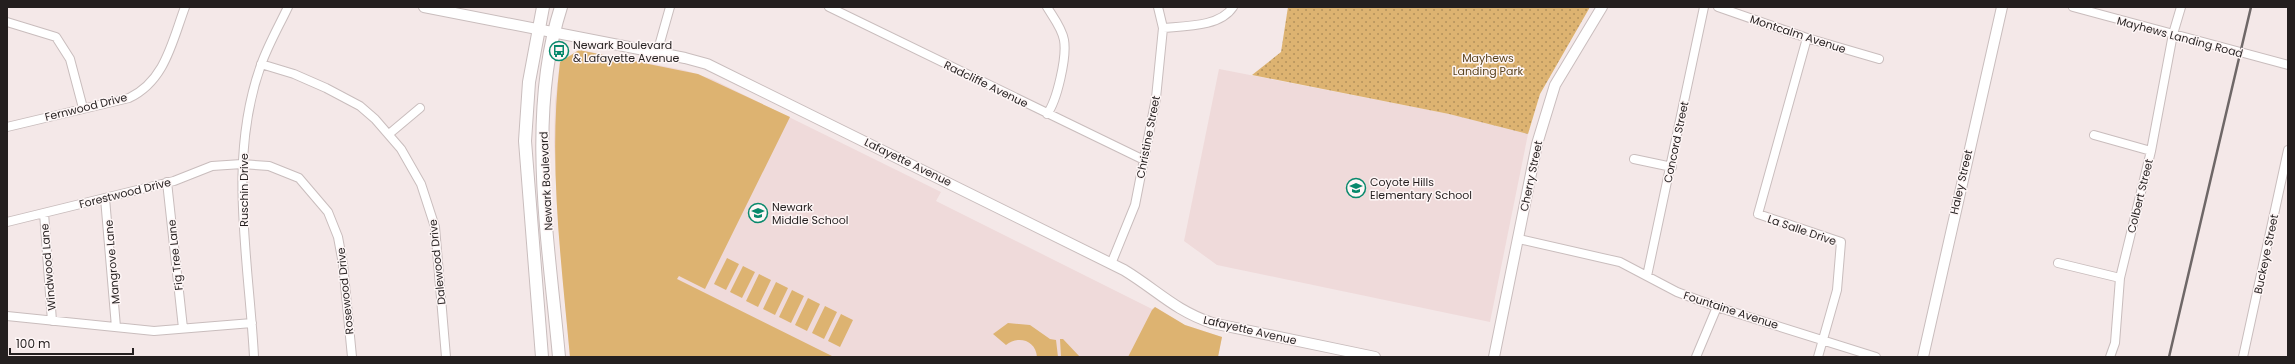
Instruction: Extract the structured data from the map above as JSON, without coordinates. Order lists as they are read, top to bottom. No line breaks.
{"streets":{"main road":["Newark Boulevard"],"street":["Montcalm Avenue","Mayhews Landing Road","Radcliffe Avenue","Fernwood Drive","Christine Street","Concord Street","Lafayette Avenue","Cherry Street","Haley Street","Ruschin Drive","Forestwood Drive","Colbert Street","La Salle Drive","Buckeye Street","Fig Tree Lane","Mangrove Lane","Dalewood Drive","Windwood Lane","Rosewood Drive","Fountaine Avenue"]},"crossings":[["Montcalm Avenue","La Salle Drive"],["Mayhews Landing Road","Colbert Street"],["Radcliffe Avenue","Christine Street"],["Christine Street","Lafayette Avenue"],["Concord Street","Fountaine Avenue"],["Lafayette Avenue","Newark Boulevard"],["Cherry Street","Fountaine Avenue"],["Ruschin Drive","Forestwood Drive"],["Ruschin Drive","Dalewood Drive"],["Ruschin Drive","Rosewood Drive"],["Forestwood Drive","Fig Tree Lane"],["Forestwood Drive","Mangrove Lane"],["Forestwood Drive","Windwood Lane"],["Forestwood Drive","Rosewood Drive"],["La Salle Drive","Fountaine Avenue"]],"parks":["Mayhews Landing Park"],"places":{"bus stop":["Newark Boulevard & Lafayette Avenue"],"school or university":["Coyote Hills Elementary School","Newark Middle School"]},"scale_bar":"100 m"}
